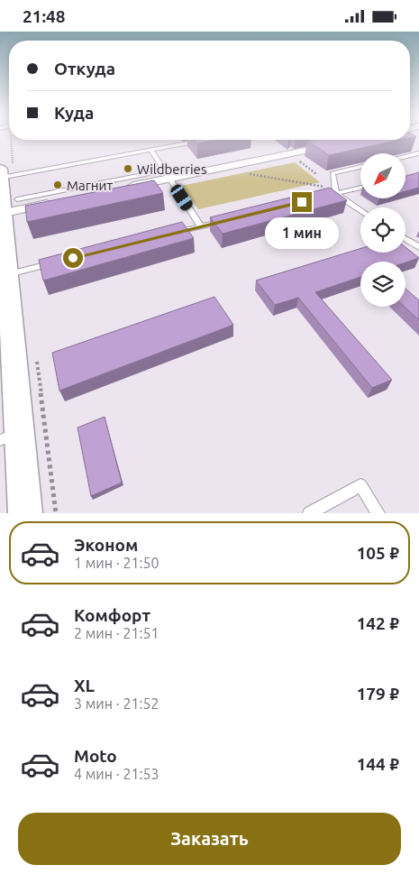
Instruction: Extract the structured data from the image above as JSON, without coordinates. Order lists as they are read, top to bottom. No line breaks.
{"places":["Wildberries","Магнит"],"north":"bottom left","page":{"status":"21:48","banner":["Откуда","Куда"],"bubble":"1 мин","list":[{"name":"Эконом","note":"1 мин · 21:50","value":"105 ₽"},{"name":"Комфорт","note":"2 мин · 21:51","value":"142 ₽"},{"name":"XL","note":"3 мин · 21:52","value":"179 ₽"},{"name":"Moto","note":"4 мин · 21:53","value":"144 ₽"}],"buttons":"Заказать"}}
